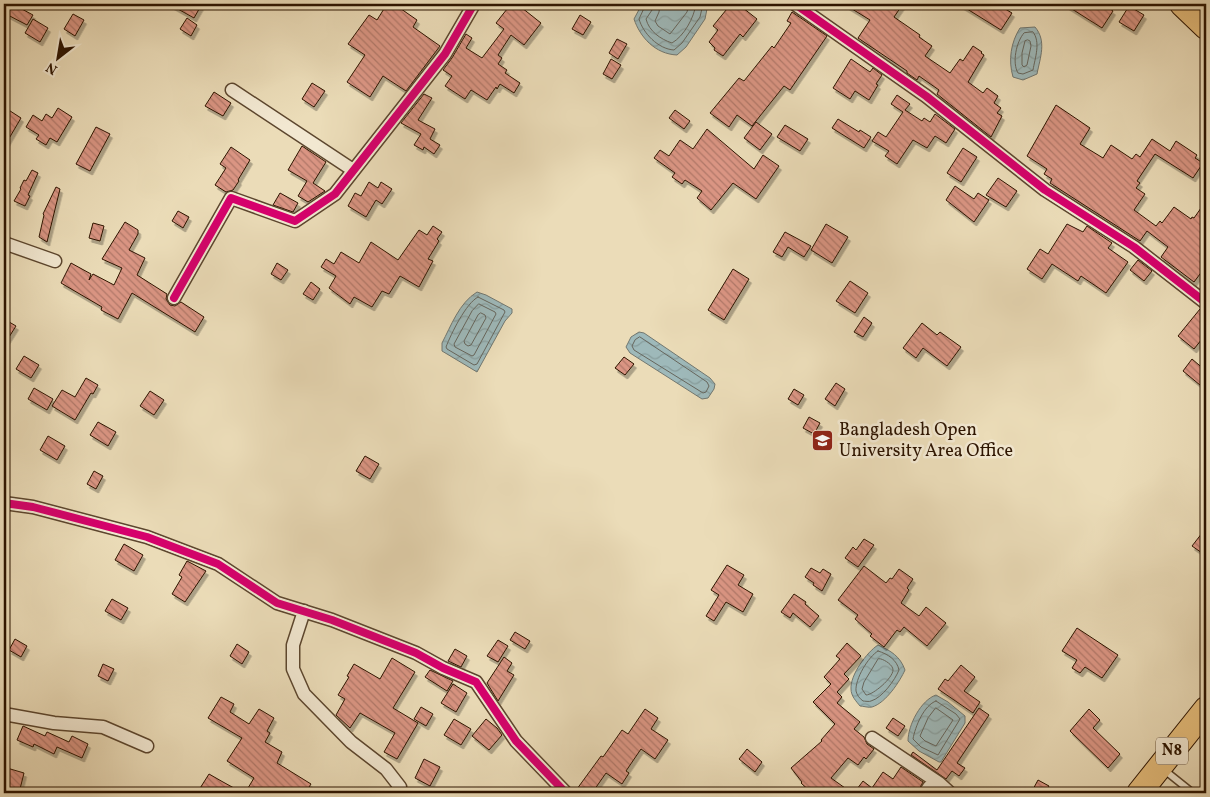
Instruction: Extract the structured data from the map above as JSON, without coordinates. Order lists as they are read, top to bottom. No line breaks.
{"streets":{"highway":["N8"]},"places":{"school or university":["Bangladesh Open University Area Office"]},"north":"bottom left"}
